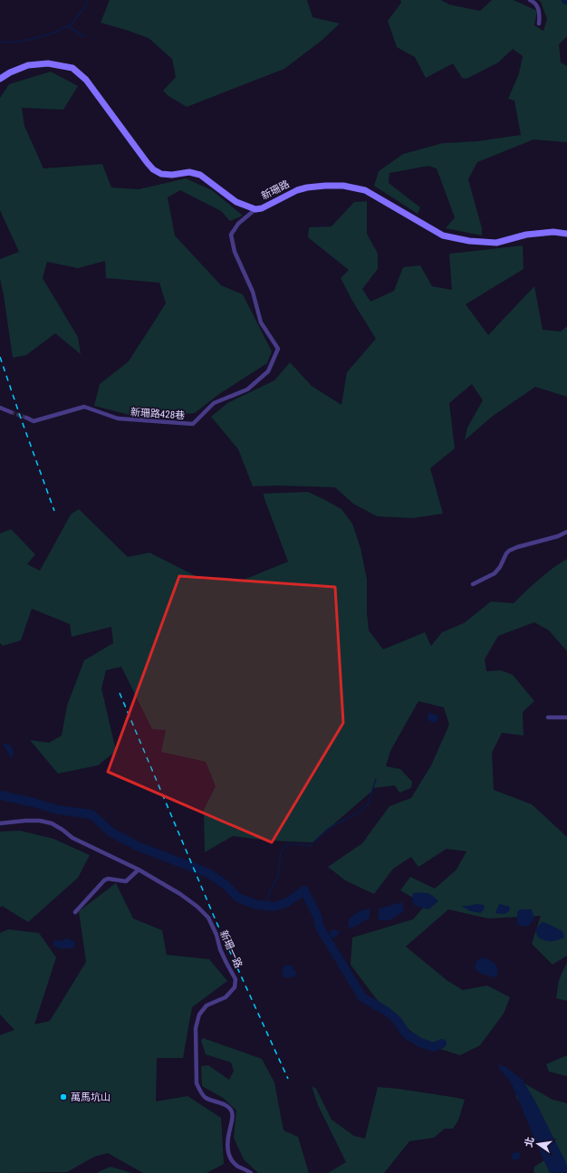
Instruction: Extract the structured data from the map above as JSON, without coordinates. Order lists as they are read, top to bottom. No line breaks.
{"streets":{"street":["新珊路","新珊路428巷","新珊一路"]},"crossings":[["新珊路","新珊路428巷"]],"places":["萬馬坑山"],"north":"left"}
